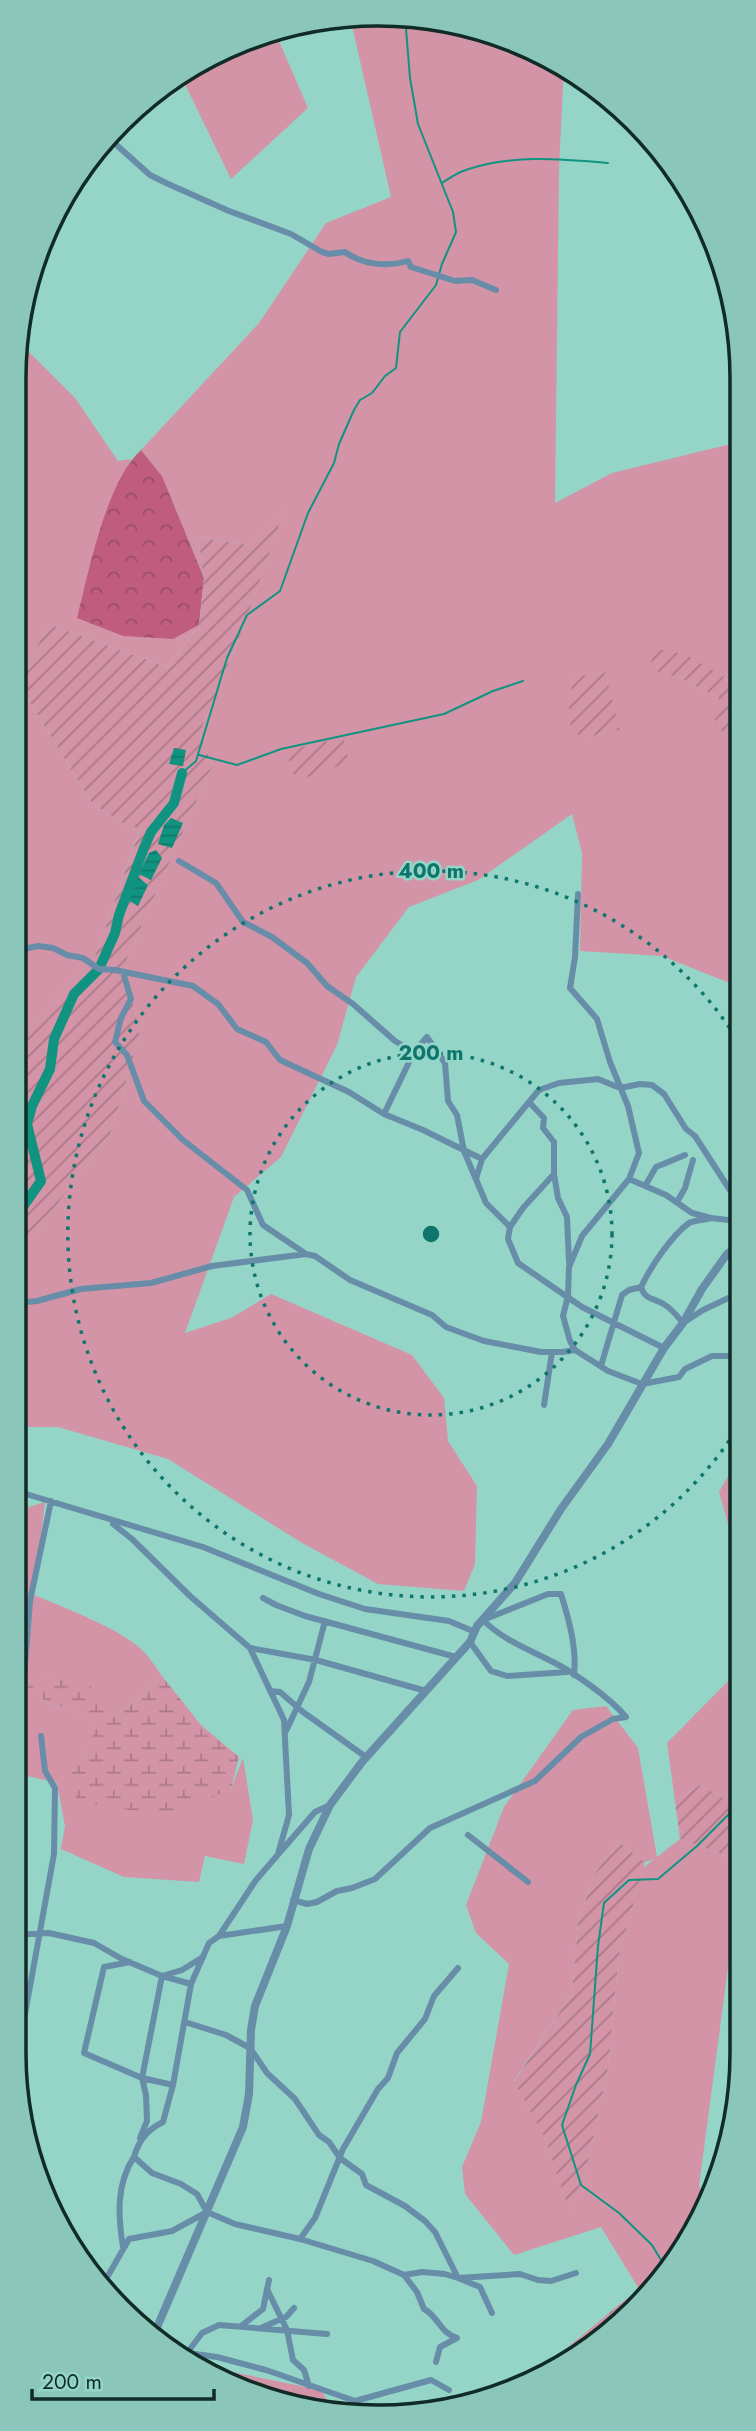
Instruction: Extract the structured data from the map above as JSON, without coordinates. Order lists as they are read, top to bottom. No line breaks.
{"scale_bar":"200 m","rings":["400 m","200 m"]}
